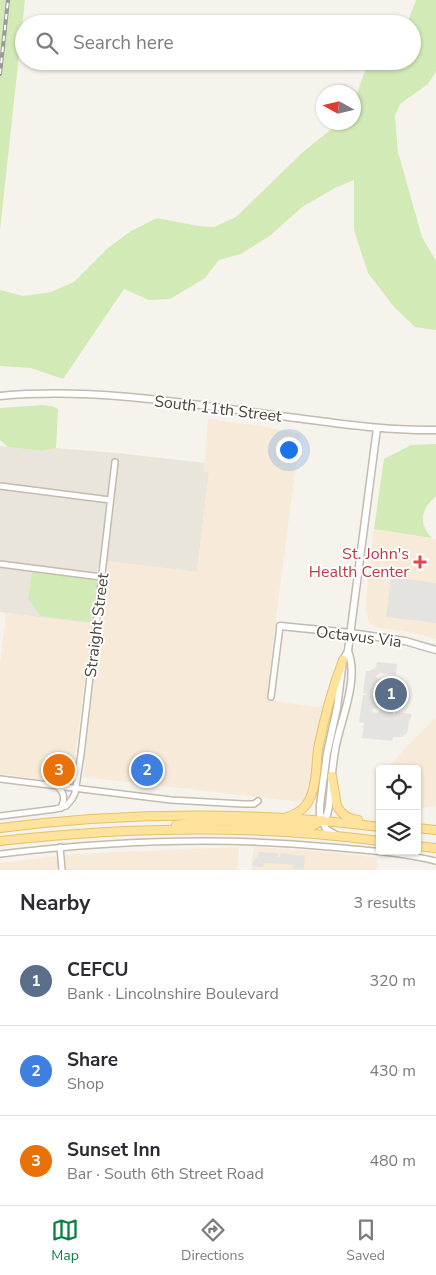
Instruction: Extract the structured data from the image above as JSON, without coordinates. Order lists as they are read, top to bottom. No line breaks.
{"streets":{"street":["South 11th Street","Straight Street","Octavus Via"]},"places":{"health":["St. John's Health Center"]},"north":"left","page":{"search":"Search here","pins":["1","2","3"],"heading":["Nearby","3 results"],"list":[{"mark":"1","name":"CEFCU","note":"Bank · Lincolnshire Boulevard","value":"320 m"},{"mark":"2","name":"Share","note":"Shop","value":"430 m"},{"mark":"3","name":"Sunset Inn","note":"Bar · South 6th Street Road","value":"480 m"}],"nav":["Map","Directions","Saved"]}}
